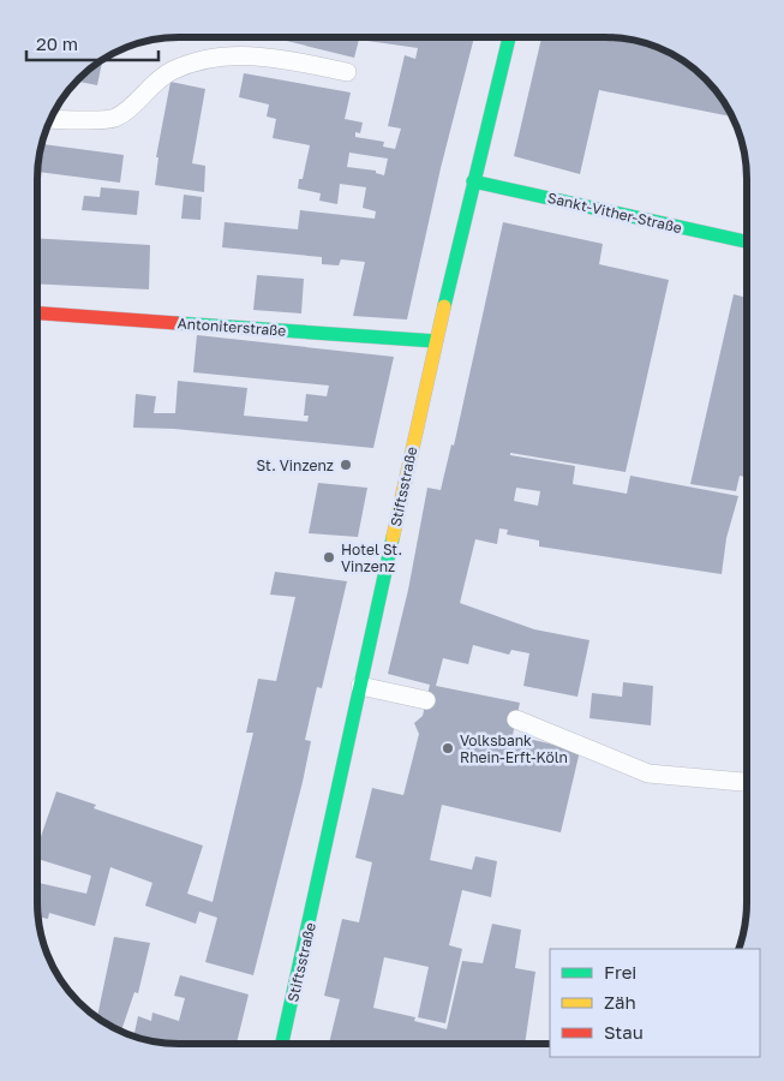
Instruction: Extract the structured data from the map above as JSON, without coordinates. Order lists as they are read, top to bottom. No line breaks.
{"streets":{"street":["Sankt-Vither-Straße","Antoniterstraße","Stiftsstraße"]},"crossings":[["Sankt-Vither-Straße","Stiftsstraße"],["Antoniterstraße","Stiftsstraße"]],"places":["St. Vinzenz","Hotel St. Vinzenz","Volksbank Rhein-Erft-Köln"],"legend":["Frei","Zäh","Stau"],"scale_bar":"20 m"}
